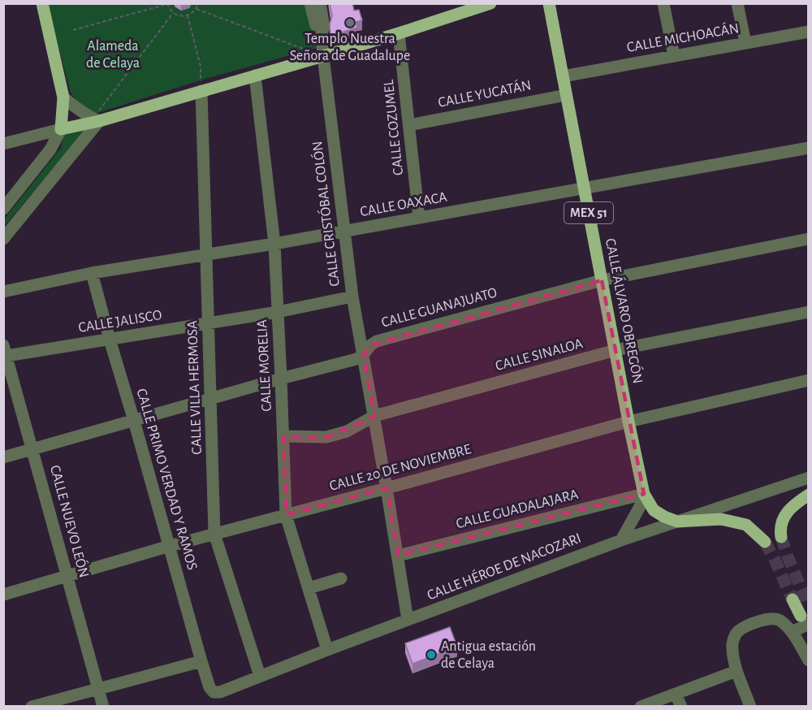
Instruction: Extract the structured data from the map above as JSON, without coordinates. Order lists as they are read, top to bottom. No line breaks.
{"streets":{"main road":["MEX 51","CALLE ÁLVARO OBREGÓN"],"street":["CALLE MICHOACÁN","CALLE YUCATÁN","CALLE COZUMEL","CALLE OAXACA","CALLE CRISTÓBAL COLÓN","CALLE GUANAJUATO","CALLE JALISCO","CALLE SINALOA","CALLE MORELIA","CALLE VILLA HERMOSA","CALLE 20 DE NOVIEMBRE","CALLE PRIMO VERDAD Y RAMOS","CALLE GUADALAJARA","CALLE NUEVO LEÓN","CALLE HÉROE DE NACOZARI"]},"crossings":[["CALLE MICHOACÁN","CALLE ÁLVARO OBREGÓN"],["CALLE YUCATÁN","CALLE COZUMEL"],["CALLE YUCATÁN","CALLE ÁLVARO OBREGÓN"],["CALLE COZUMEL","CALLE OAXACA"],["CALLE OAXACA","CALLE CRISTÓBAL COLÓN"],["CALLE OAXACA","CALLE ÁLVARO OBREGÓN"],["CALLE OAXACA","CALLE MORELIA"],["CALLE OAXACA","CALLE VILLA HERMOSA"],["CALLE OAXACA","CALLE PRIMO VERDAD Y RAMOS"],["CALLE CRISTÓBAL COLÓN","CALLE GUANAJUATO"],["CALLE CRISTÓBAL COLÓN","CALLE JALISCO"],["CALLE CRISTÓBAL COLÓN","CALLE SINALOA"],["CALLE CRISTÓBAL COLÓN","CALLE 20 DE NOVIEMBRE"],["CALLE CRISTÓBAL COLÓN","CALLE GUADALAJARA"],["CALLE CRISTÓBAL COLÓN","CALLE HÉROE DE NACOZARI"],["CALLE GUANAJUATO","CALLE ÁLVARO OBREGÓN"],["CALLE GUANAJUATO","CALLE MORELIA"],["CALLE GUANAJUATO","CALLE VILLA HERMOSA"],["CALLE GUANAJUATO","CALLE PRIMO VERDAD Y RAMOS"],["CALLE GUANAJUATO","CALLE NUEVO LEÓN"],["CALLE ÁLVARO OBREGÓN","CALLE SINALOA"],["CALLE ÁLVARO OBREGÓN","CALLE 20 DE NOVIEMBRE"],["CALLE ÁLVARO OBREGÓN","CALLE GUADALAJARA"],["CALLE ÁLVARO OBREGÓN","CALLE HÉROE DE NACOZARI"],["CALLE JALISCO","CALLE MORELIA"],["CALLE JALISCO","CALLE VILLA HERMOSA"],["CALLE JALISCO","CALLE PRIMO VERDAD Y RAMOS"],["CALLE JALISCO","CALLE NUEVO LEÓN"],["CALLE SINALOA","CALLE MORELIA"],["CALLE MORELIA","CALLE 20 DE NOVIEMBRE"],["CALLE MORELIA","CALLE HÉROE DE NACOZARI"],["CALLE VILLA HERMOSA","CALLE 20 DE NOVIEMBRE"],["CALLE VILLA HERMOSA","CALLE HÉROE DE NACOZARI"],["CALLE 20 DE NOVIEMBRE","CALLE PRIMO VERDAD Y RAMOS"],["CALLE 20 DE NOVIEMBRE","CALLE NUEVO LEÓN"],["CALLE PRIMO VERDAD Y RAMOS","CALLE HÉROE DE NACOZARI"]],"parks":["Alameda de Celaya"],"places":["Templo Nuestra Señora de Guadalupe","Antigua estación de Celaya"]}
